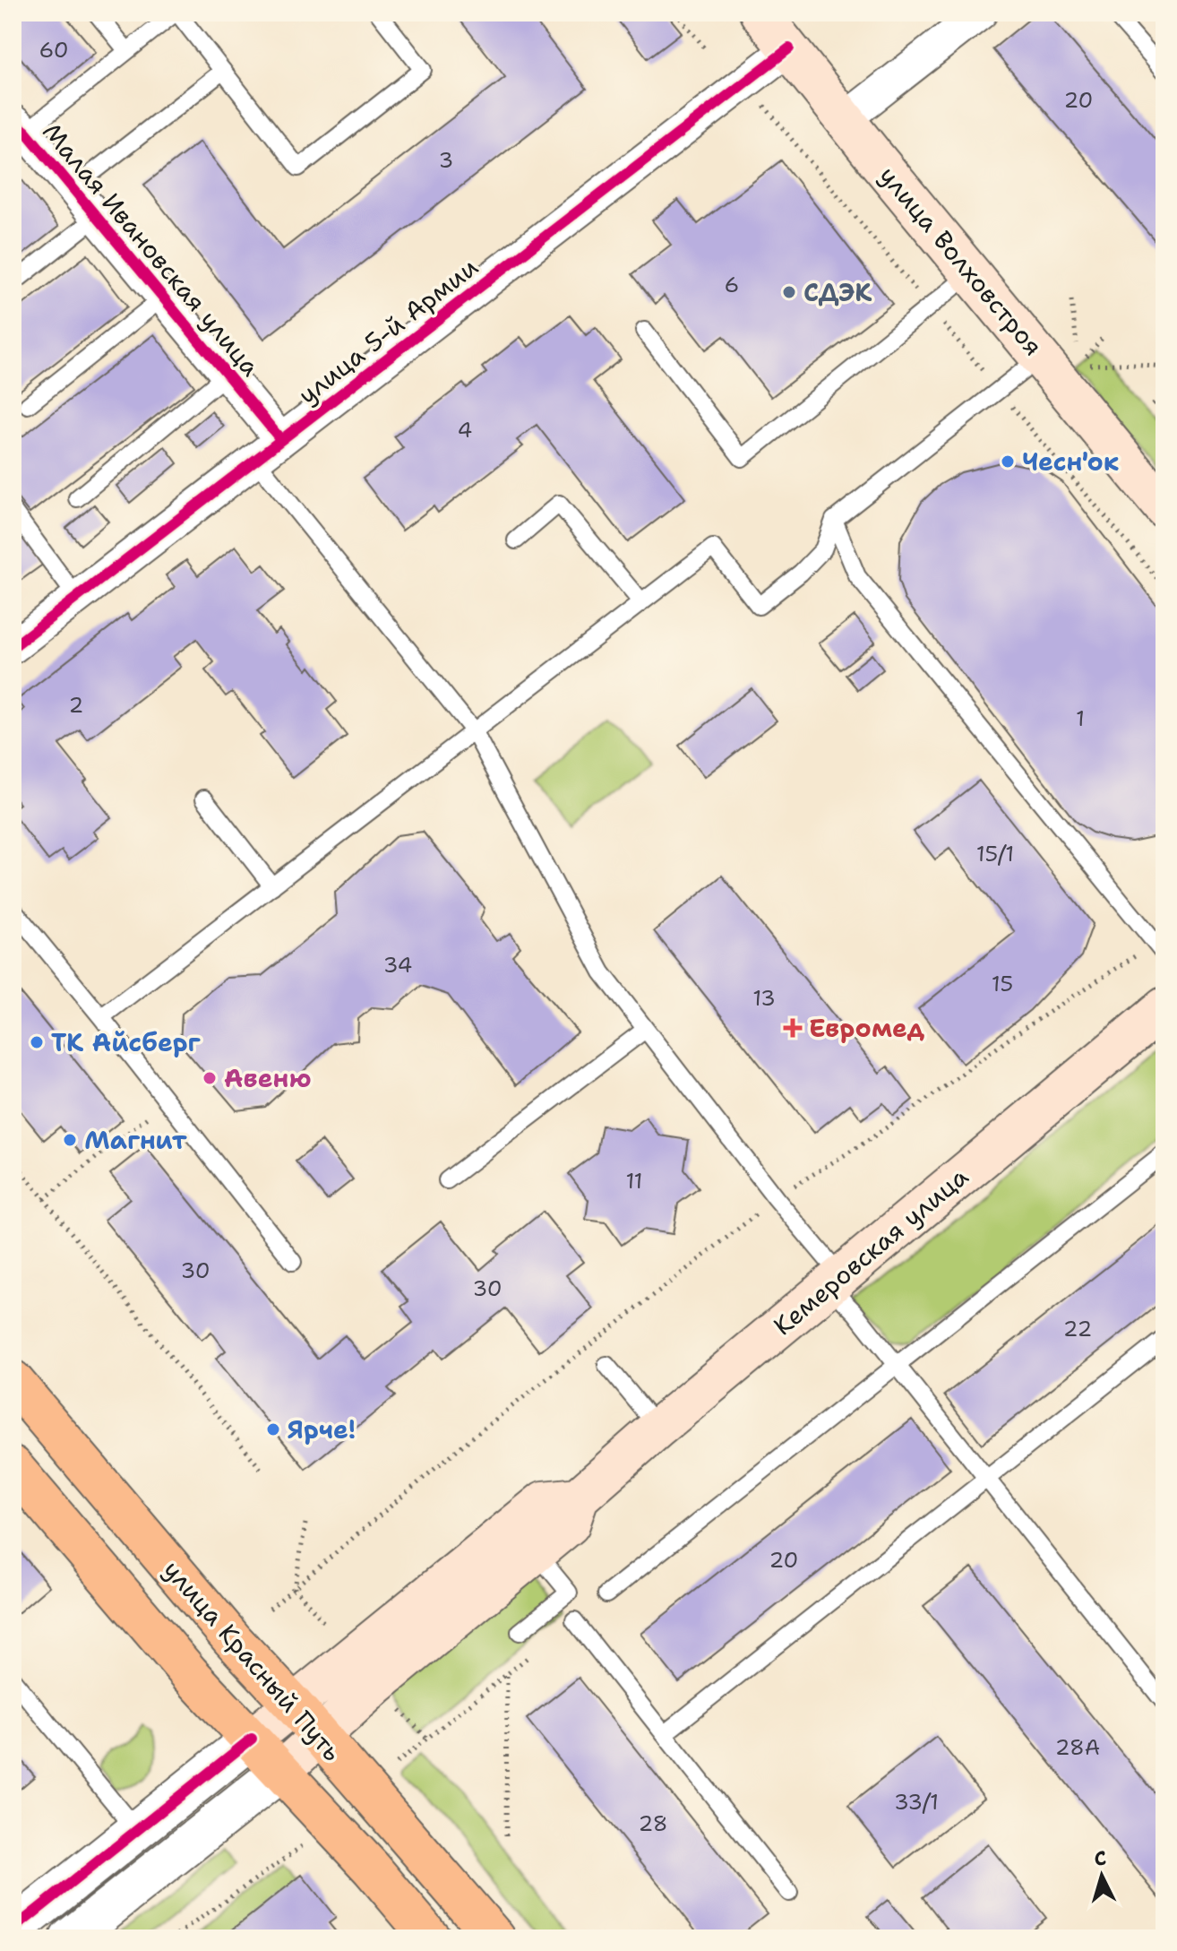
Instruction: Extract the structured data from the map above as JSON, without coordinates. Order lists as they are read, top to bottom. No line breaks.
{"streets":{"main road":["улица Волховстроя","Кемеровская улица","улица Красный Путь"],"street":["Малая Ивановская улица","улица 5-й Армии"]},"crossings":[["Малая Ивановская улица","улица 5-й Армии"],["улица Волховстроя","улица 5-й Армии"],["Кемеровская улица","улица Красный Путь"]],"places":{"other":["СДЭК","Чесн'ок","ТК Айсберг","Авеню","Магнит","Ярче!"],"health":["Евромед"]},"house_numbers":["60","20","3","6","4","2","1","15/1","34","15","13","11","30","30","22","20","28А","33/1","28"],"north":"top"}
